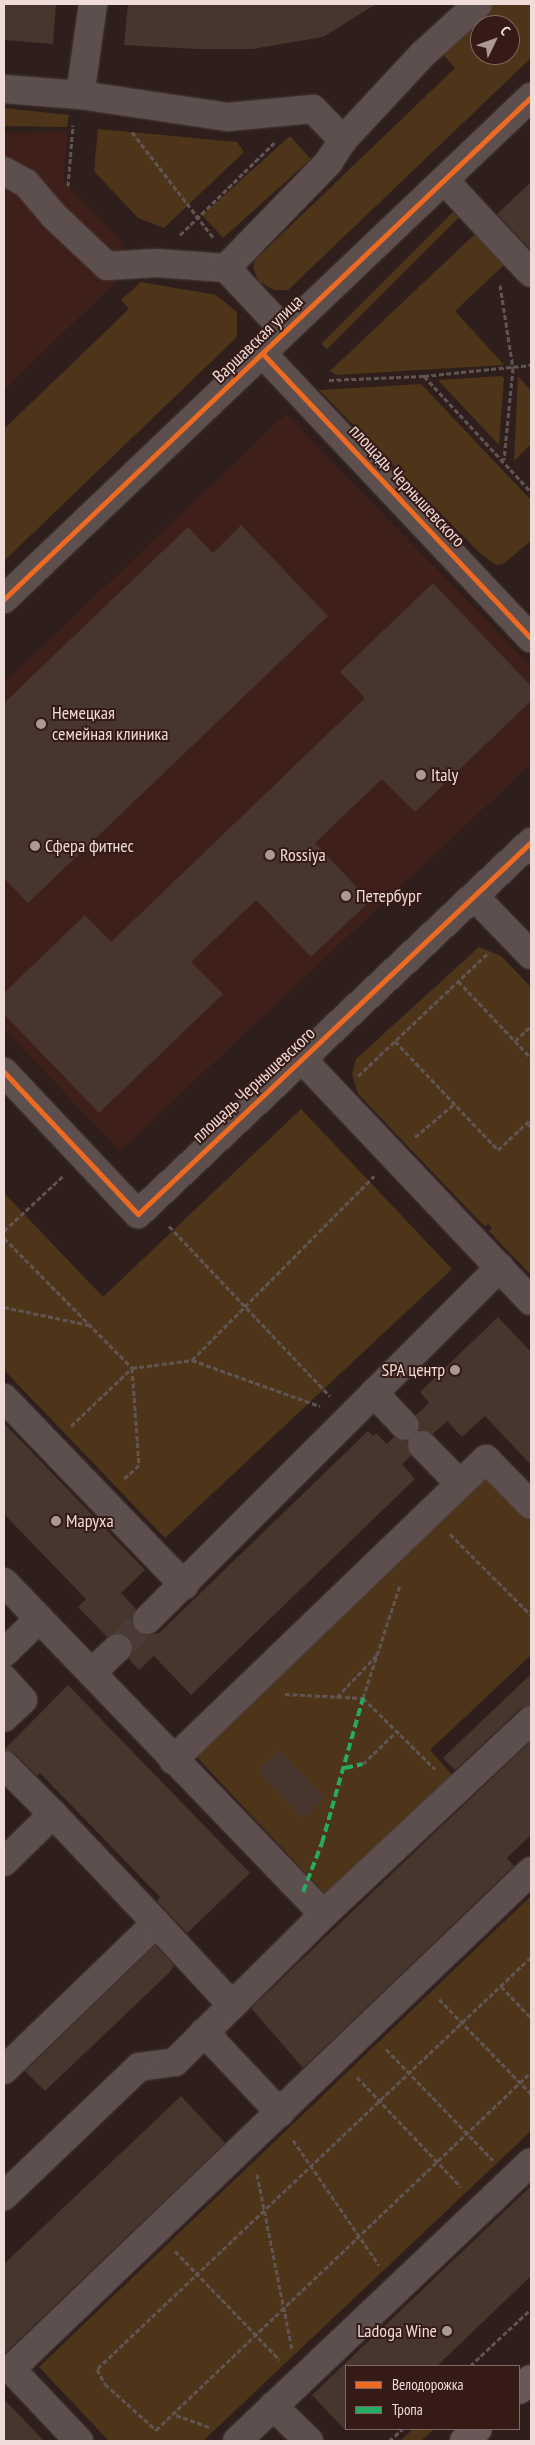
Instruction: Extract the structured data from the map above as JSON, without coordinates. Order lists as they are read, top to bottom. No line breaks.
{"streets":{"street":["Варшавская улица","площадь Чернышевского"]},"crossings":[["Варшавская улица","площадь Чернышевского"]],"places":["Немецкая семейная клиника","Italy","Сфера фитнес","Rossiya","Петербург","SPA центр","Маруха","Ladoga Wine"],"legend":["Велодорожка","Тропа"],"north":"top right"}
